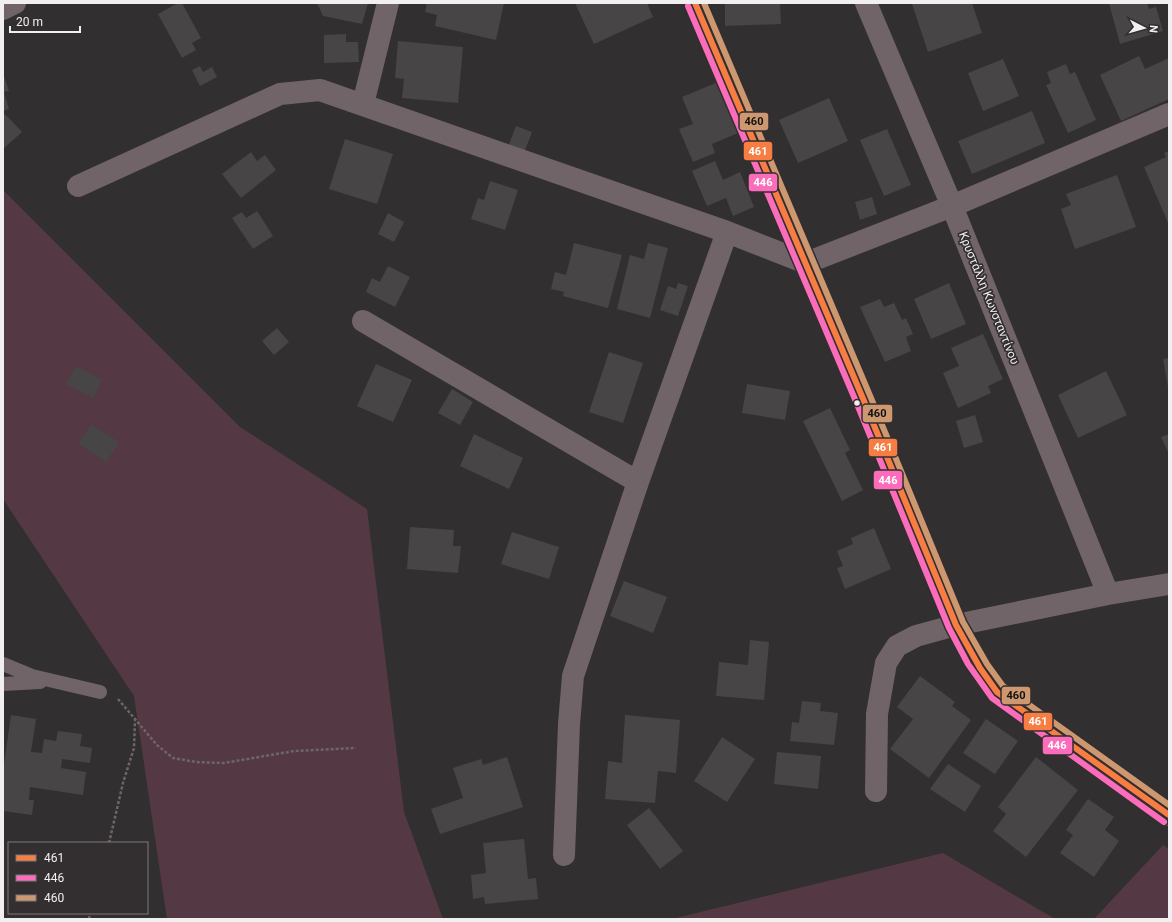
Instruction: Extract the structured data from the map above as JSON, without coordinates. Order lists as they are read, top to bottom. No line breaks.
{"streets":{"street":["Κρυστάλλη Κωνσταντίνου"]},"lines":["transit line 461","transit line 460","transit line 446"],"legend":["461","446","460"],"scale_bar":"20 m","north":"right"}
